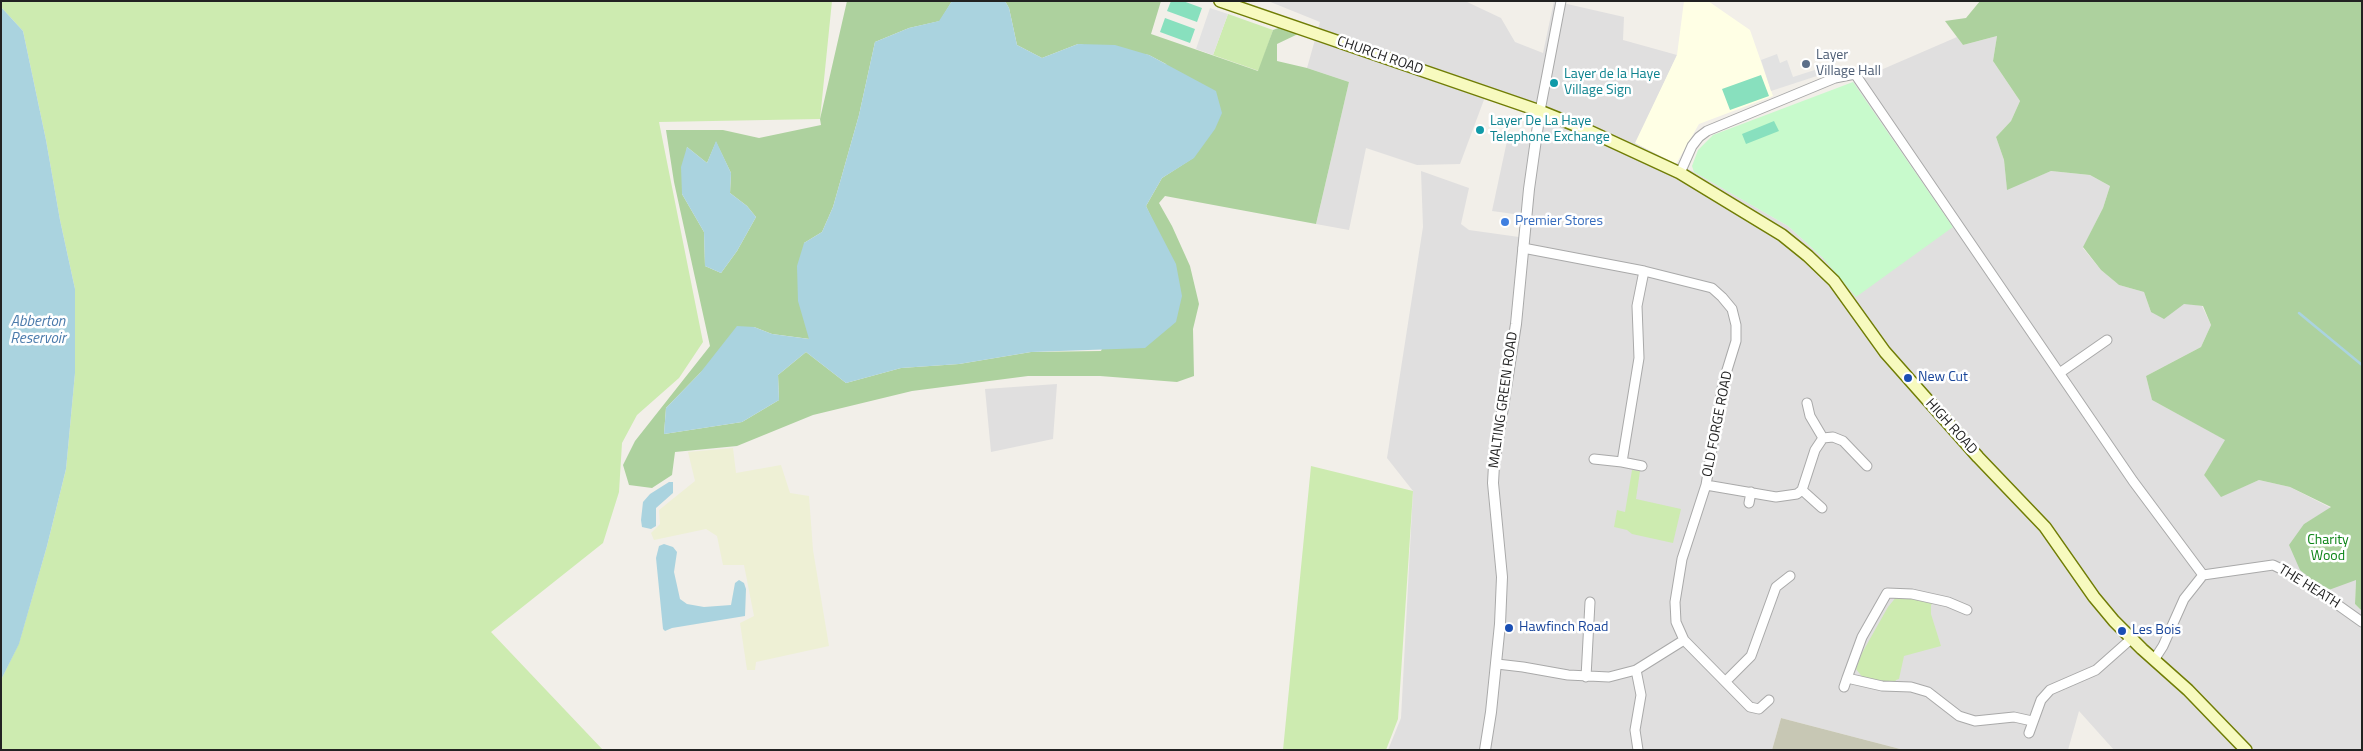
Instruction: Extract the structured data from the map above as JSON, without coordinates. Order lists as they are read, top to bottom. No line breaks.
{"streets":{"main road":["CHURCH ROAD","HIGH ROAD"],"street":["MALTING GREEN ROAD","OLD FORGE ROAD","THE HEATH"]},"crossings":[["CHURCH ROAD","MALTING GREEN ROAD"],["CHURCH ROAD","HIGH ROAD"],["MALTING GREEN ROAD","OLD FORGE ROAD"],["MALTING GREEN ROAD","HIGH ROAD"]],"water":["Abberton Reservoir"],"parks":["Charity Wood"],"places":["Layer Village Hall","Layer de la Haye Village Sign","Layer De La Haye Telephone Exchange","Premier Stores","New Cut","Hawfinch Road","Les Bois"]}
